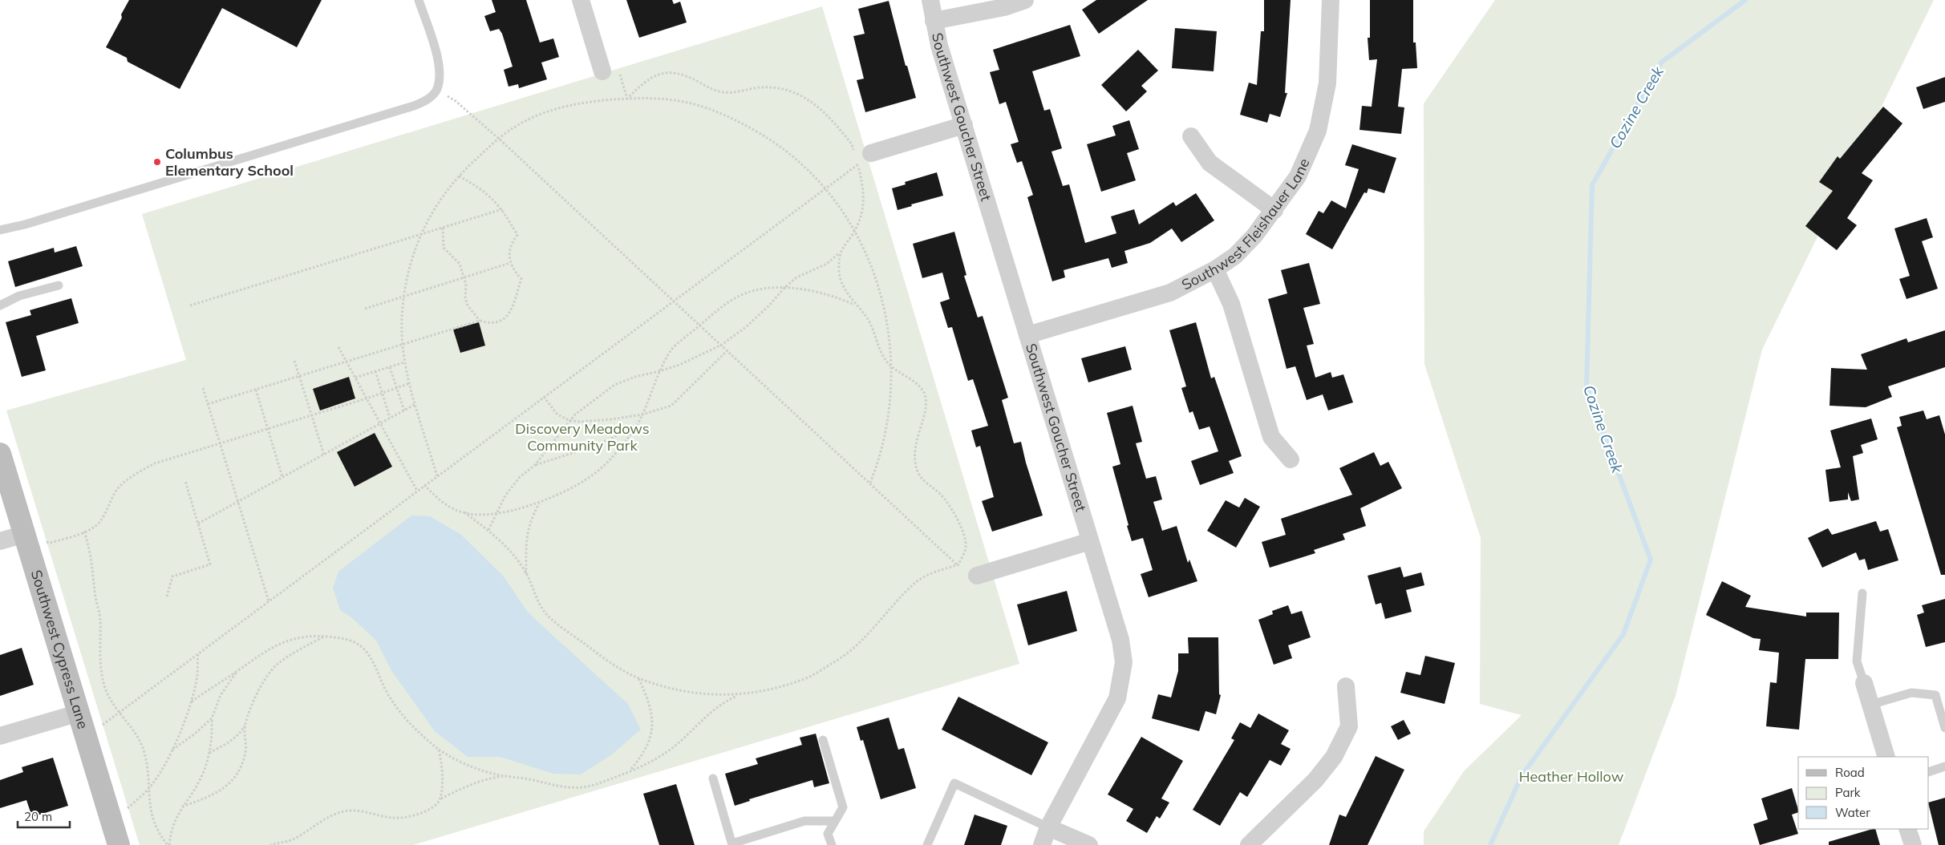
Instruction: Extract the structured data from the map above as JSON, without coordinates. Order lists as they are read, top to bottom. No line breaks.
{"streets":{"main road":["Southwest Cypress Lane"],"street":["Southwest Goucher Street","Southwest Fleishauer Lane"]},"crossings":[["Southwest Goucher Street","Southwest Fleishauer Lane"]],"water":["Cozine Creek"],"parks":["Discovery Meadows Community Park","Heather Hollow"],"places":["Columbus Elementary School"],"legend":["Road","Park","Water"],"scale_bar":"20 m"}
